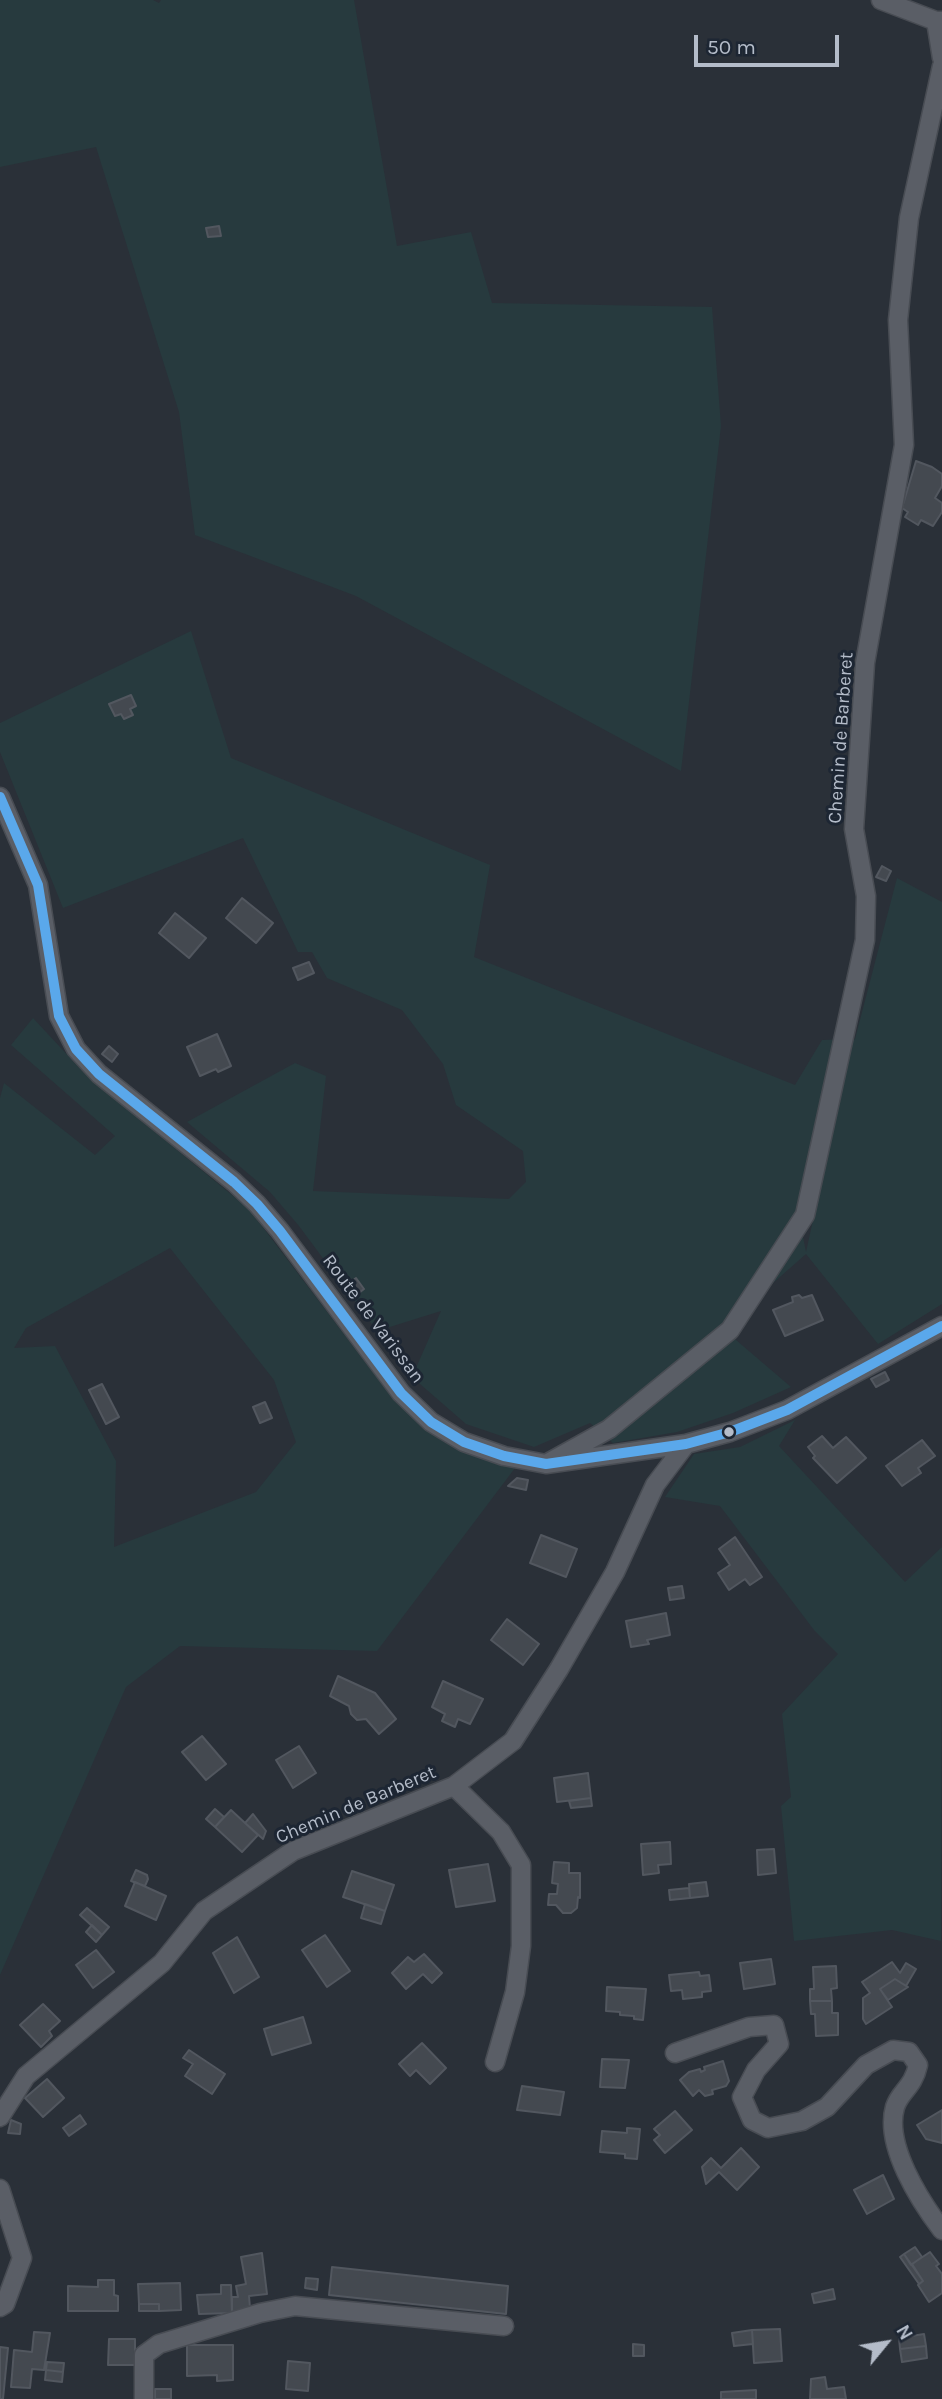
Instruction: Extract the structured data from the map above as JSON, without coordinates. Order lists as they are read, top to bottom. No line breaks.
{"streets":{"street":["Chemin de Barberet","Route de Varissan"]},"crossings":[["Chemin de Barberet","Route de Varissan"]],"scale_bar":"50 m","north":"top right"}
